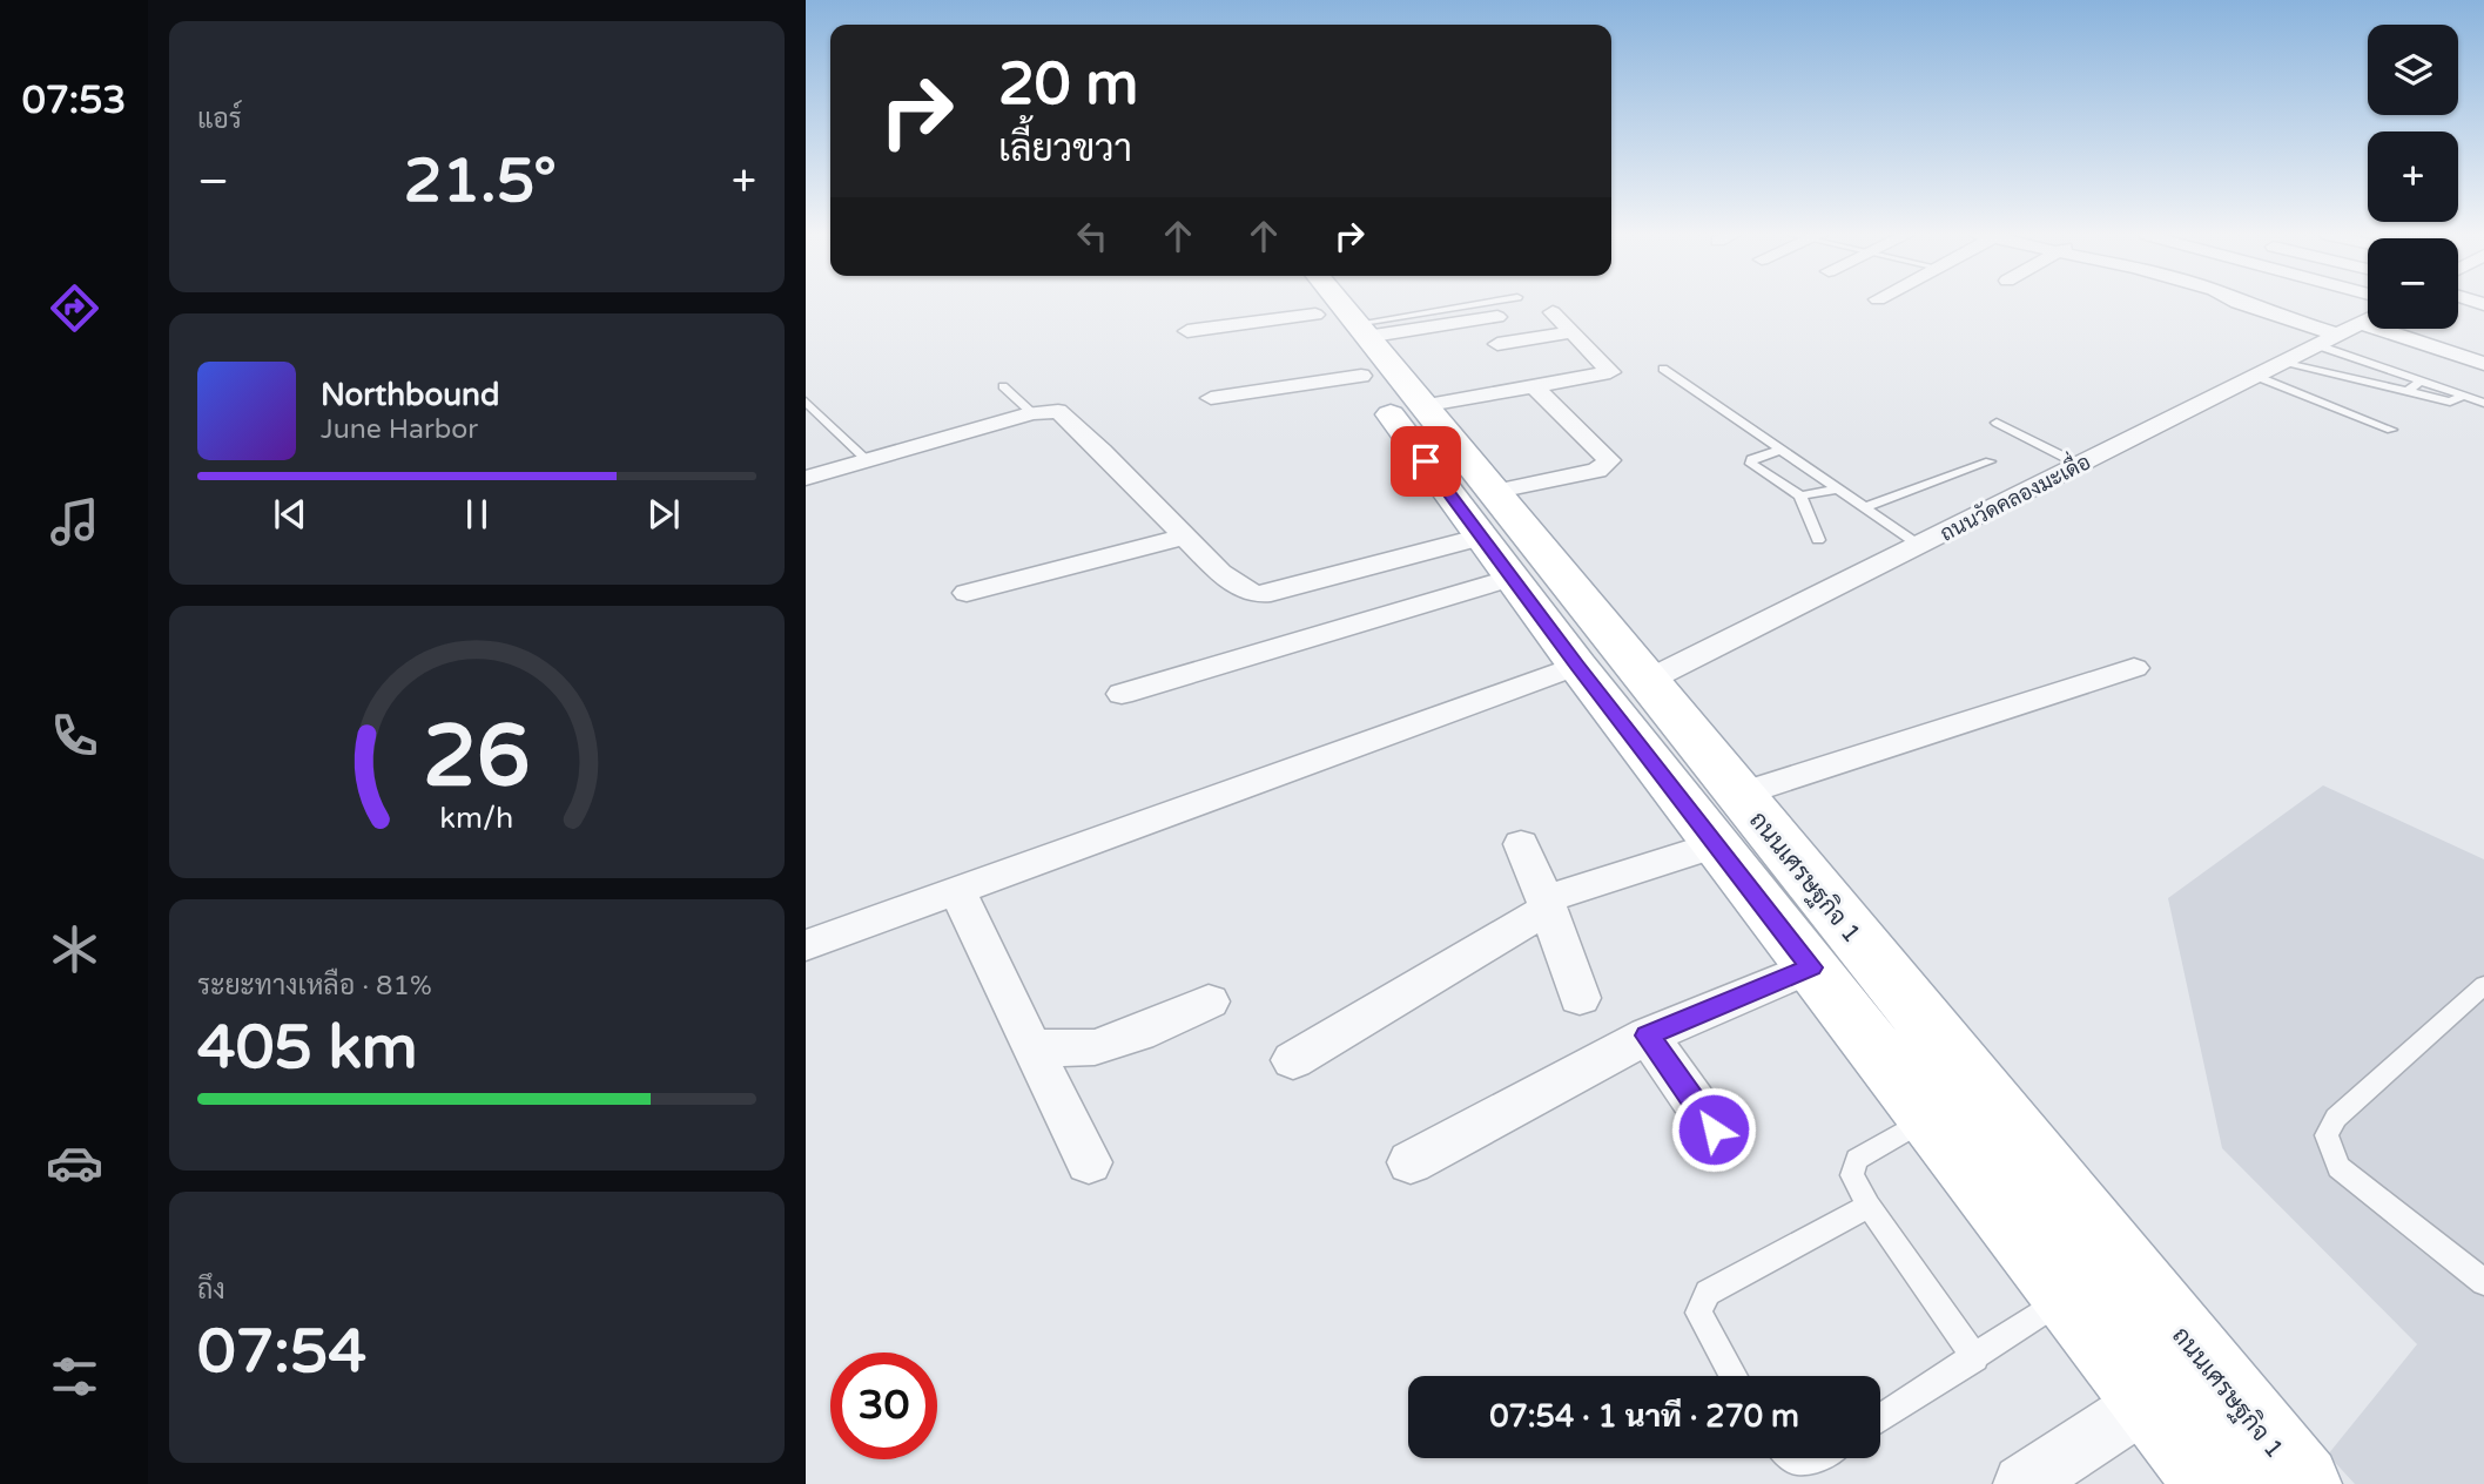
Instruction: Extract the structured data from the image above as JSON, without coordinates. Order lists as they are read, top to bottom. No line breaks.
{"streets":{"main road":["ถนนเศรษฐกิจ 1"],"street":["ถนนวัดคลองมะเดื่อ"]},"crossings":[["ถนนวัดคลองมะเดื่อ","ถนนเศรษฐกิจ 1"]],"page":{"tabs":"07:53","tile":["แอร์",["ระยะทางเหลือ · 81%","405 km"],["ถึง","07:54"]],"map_buttons":["+","−"],"turn":["20 m","เลี้ยวขวา"],"heat":["−","21.5°","+"],"song":["Northbound","June Harbor"],"limit":"30","trip":"07:54 · 1 นาที · 270 m","gauge":["26","km/h"]}}
